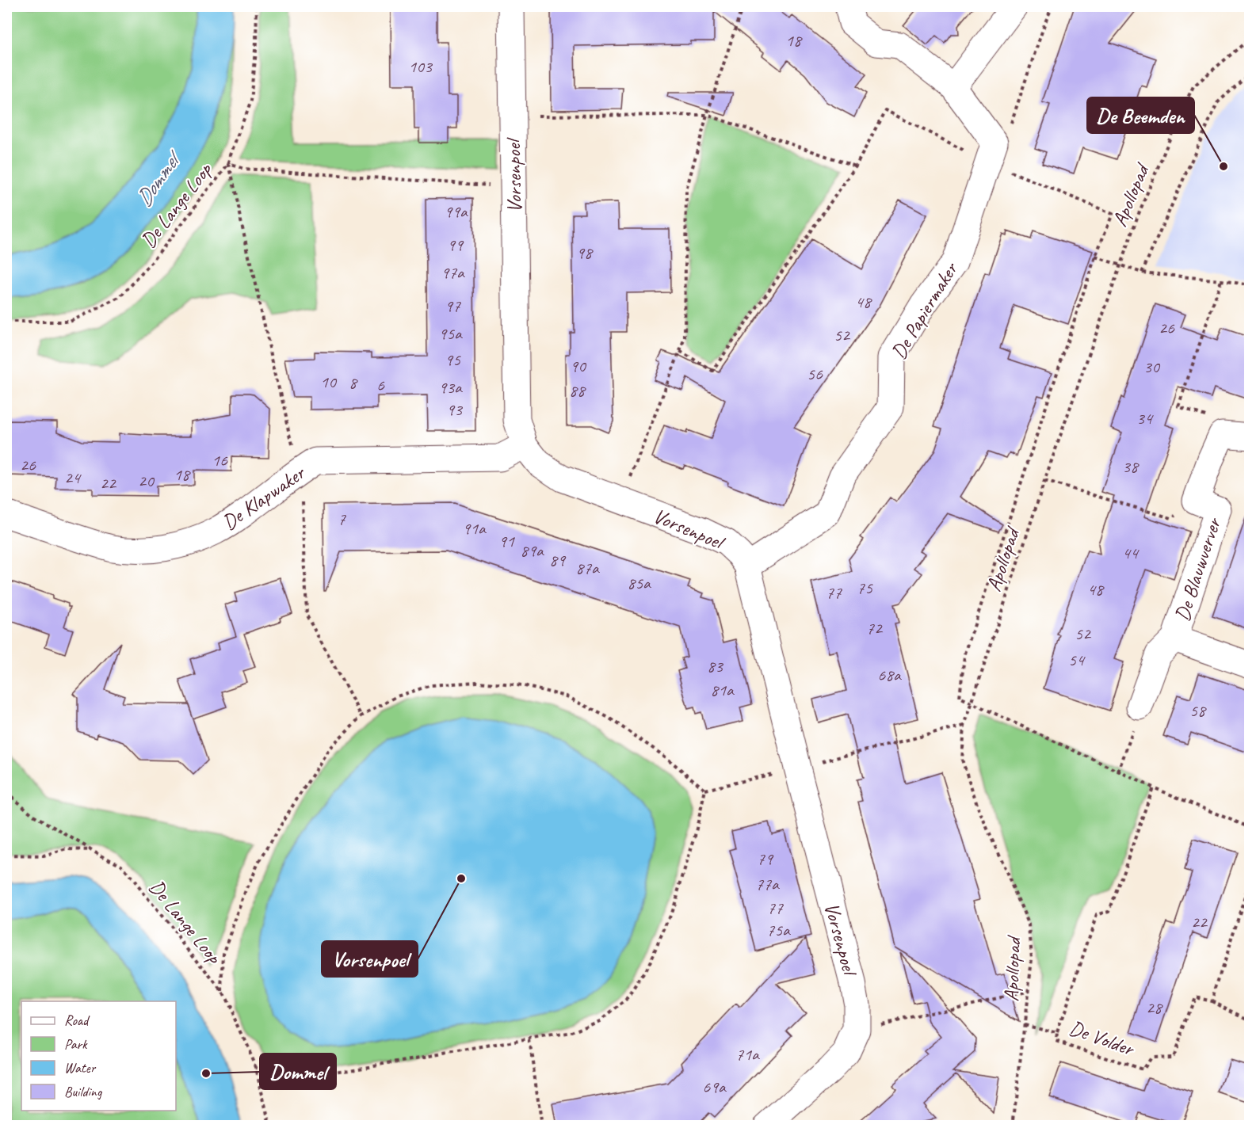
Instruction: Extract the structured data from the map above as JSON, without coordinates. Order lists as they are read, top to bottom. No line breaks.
{"streets":{"street":["Vorsenpoel","De Papiermaker","De Klapwaker","De Blauwverver"],"path":["Apollopad","De Lange Loop","De Volder"]},"crossings":[["Vorsenpoel","De Papiermaker"],["Vorsenpoel","De Klapwaker"],["Apollopad","De Volder"]],"water":["Dommel"],"places":["De Beemden","Vorsenpoel","Dommel"],"house_numbers":["18","103","99a","99","98","97a","48","97","26","95a","52","95","90","30","56","10","8","6","93a","88","93","34","16","26","38","18","24","20","22","7","91a","91","89a","44","89","87a","85a","75","48","77","72","52","54","83","68a","81a","58","79","77a","77","22","75a","28","71a","69a"],"legend":["Road","Park","Water","Building"]}
